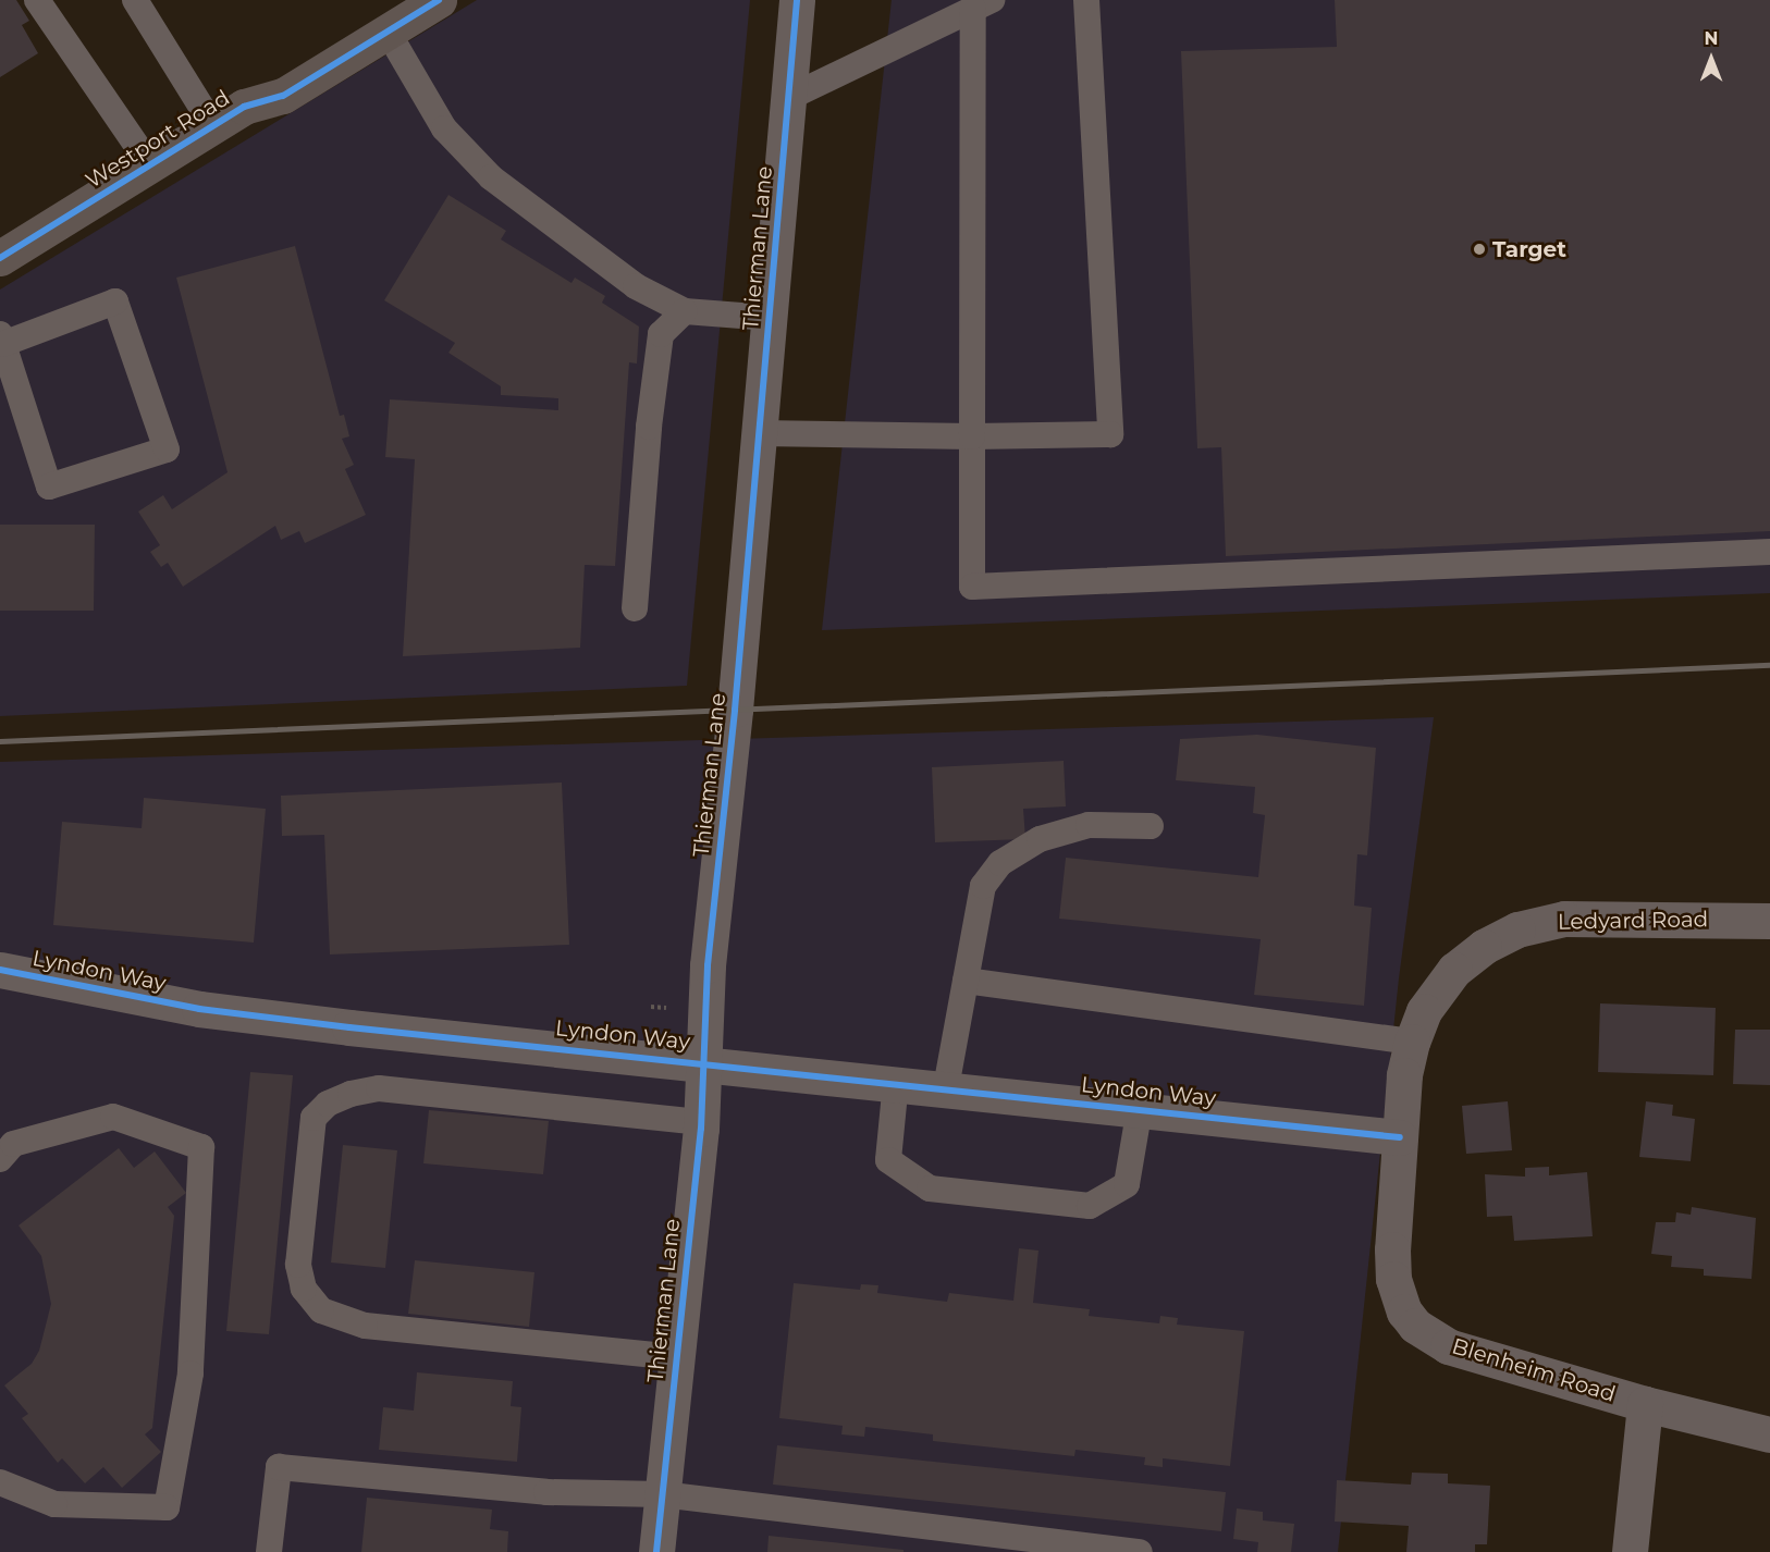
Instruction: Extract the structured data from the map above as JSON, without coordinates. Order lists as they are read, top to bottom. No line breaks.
{"streets":{"main road":["Westport Road"],"street":["Thierman Lane","Ledyard Road","Lyndon Way","Blenheim Road"]},"crossings":[["Thierman Lane","Lyndon Way"],["Ledyard Road","Lyndon Way"],["Ledyard Road","Blenheim Road"],["Lyndon Way","Blenheim Road"]],"places":["Target"],"north":"top"}
